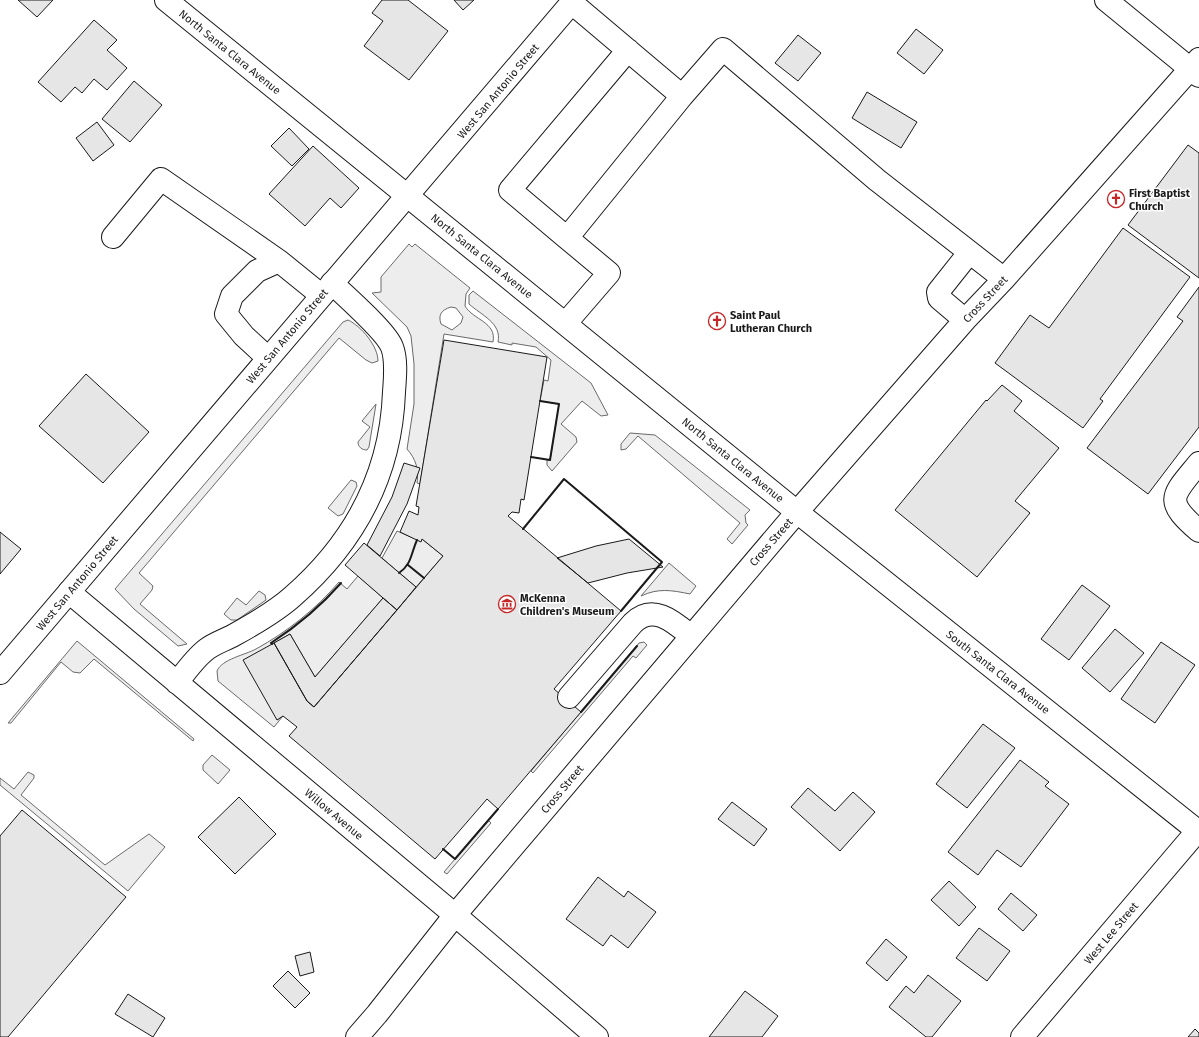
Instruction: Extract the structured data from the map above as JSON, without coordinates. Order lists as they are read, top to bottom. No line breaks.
{"streets":{"street":["North Santa Clara Avenue","West San Antonio Street","Cross Street","South Santa Clara Avenue","Willow Avenue","West Lee Street"]},"crossings":[["North Santa Clara Avenue","West San Antonio Street"],["North Santa Clara Avenue","Cross Street"],["North Santa Clara Avenue","South Santa Clara Avenue"],["West San Antonio Street","Willow Avenue"],["Cross Street","South Santa Clara Avenue"],["Cross Street","Willow Avenue"],["South Santa Clara Avenue","West Lee Street"]],"places":{"church":["First Baptist Church","Saint Paul Lutheran Church"],"museum":["McKenna Children's Museum"]}}
